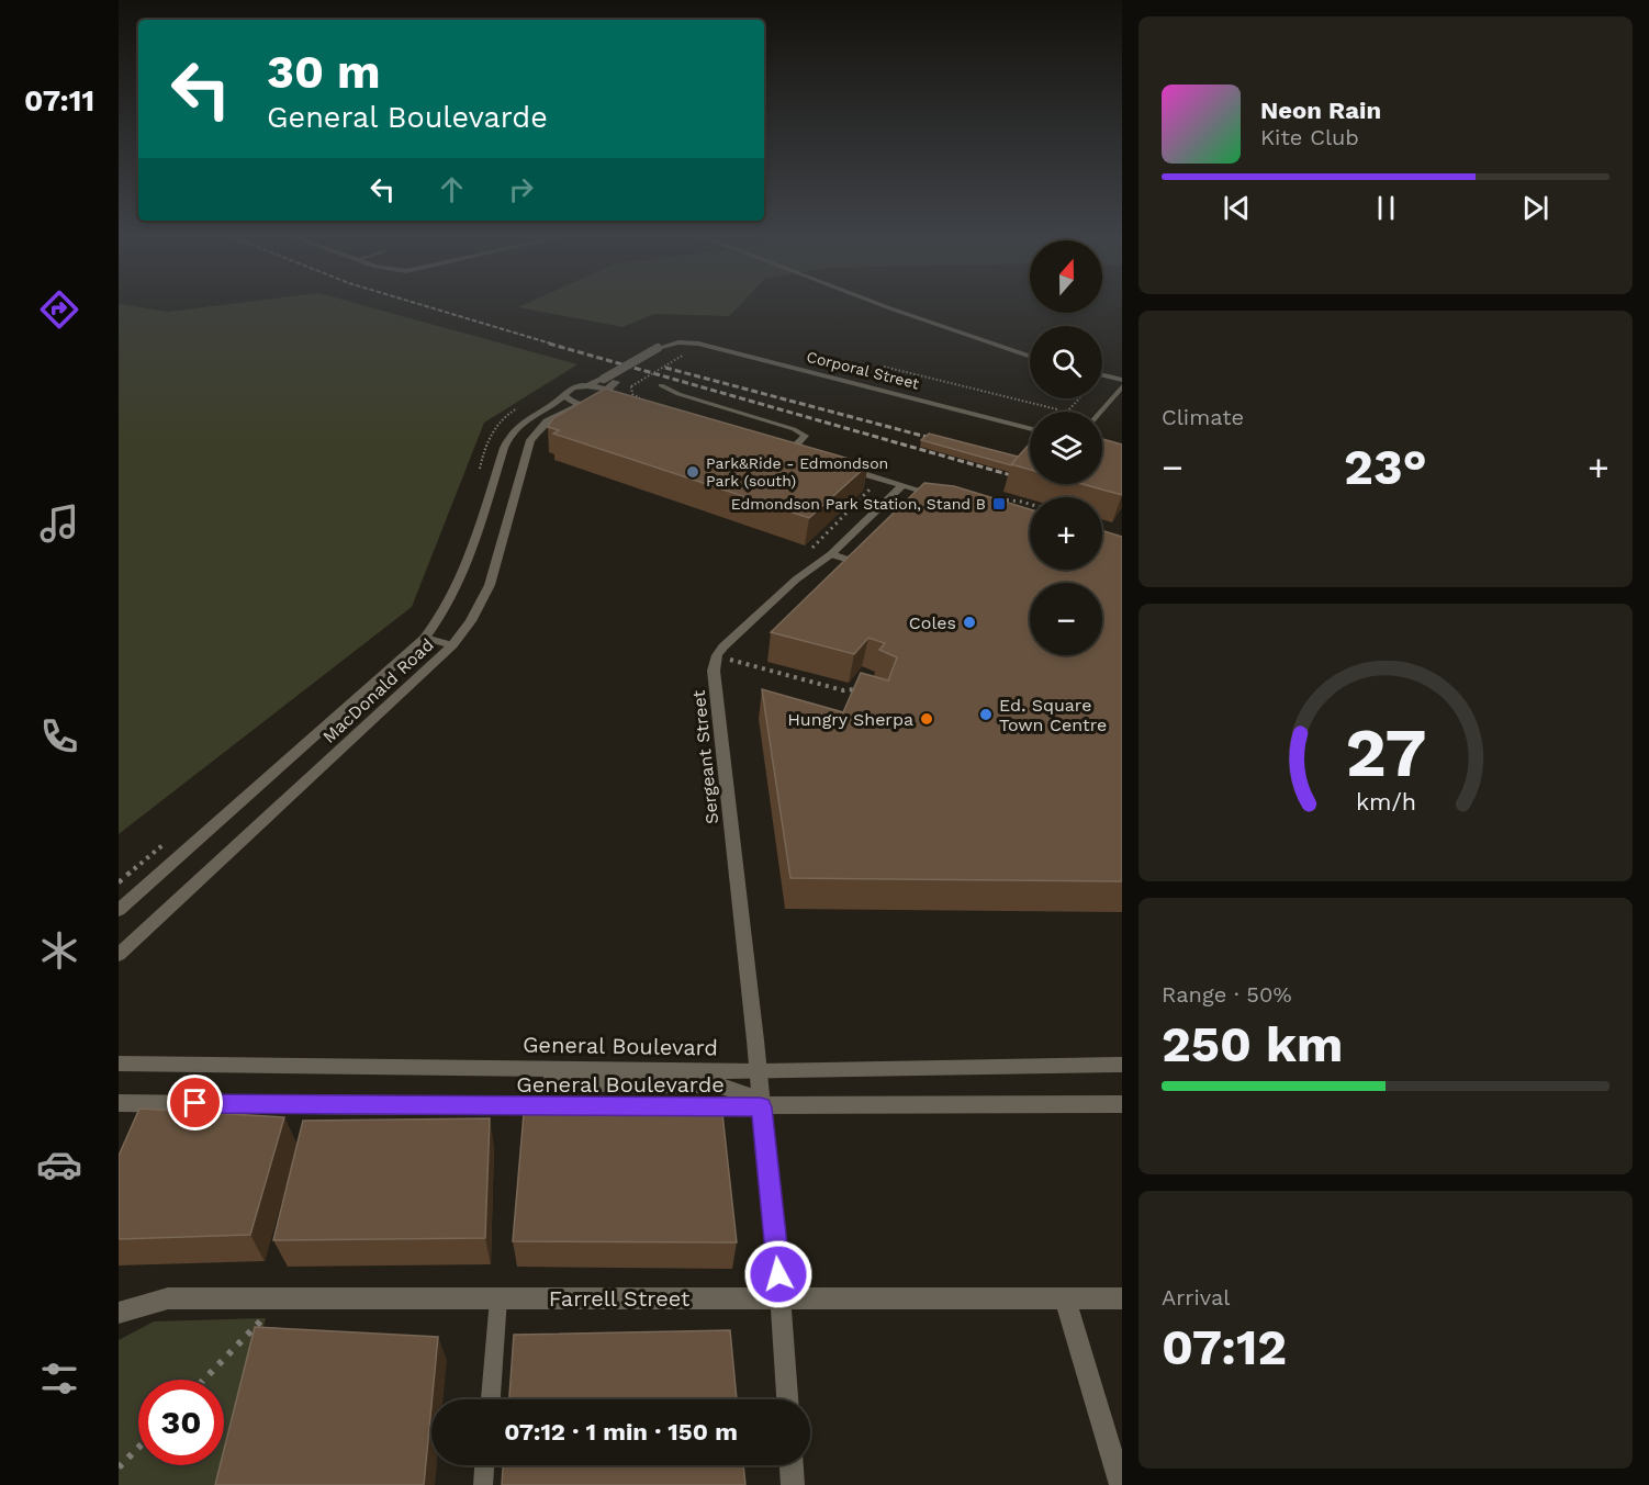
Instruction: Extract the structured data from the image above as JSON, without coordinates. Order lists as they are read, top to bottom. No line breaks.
{"streets":{"street":["Corporal Street","MacDonald Road","Sergeant Street","General Boulevard","General Boulevarde","Farrell Street"]},"crossings":[["Sergeant Street","General Boulevard"],["Sergeant Street","General Boulevarde"],["Sergeant Street","Farrell Street"]],"places":{"other":["Park&Ride - Edmondson Park (south)","Coles","Ed. Square Town Centre","Hungry Sherpa"],"transit":["Edmondson Park Station, Stand B"]},"north":"top","page":{"tabs":"07:11","turn":["30 m","General Boulevarde"],"song":["Neon Rain","Kite Club"],"map_buttons":["+","−"],"tile":["Climate",["Range · 50%","250 km"],["Arrival","07:12"]],"heat":["−","23°","+"],"limit":"30","trip":"07:12 · 1 min · 150 m","gauge":["27","km/h"]}}
